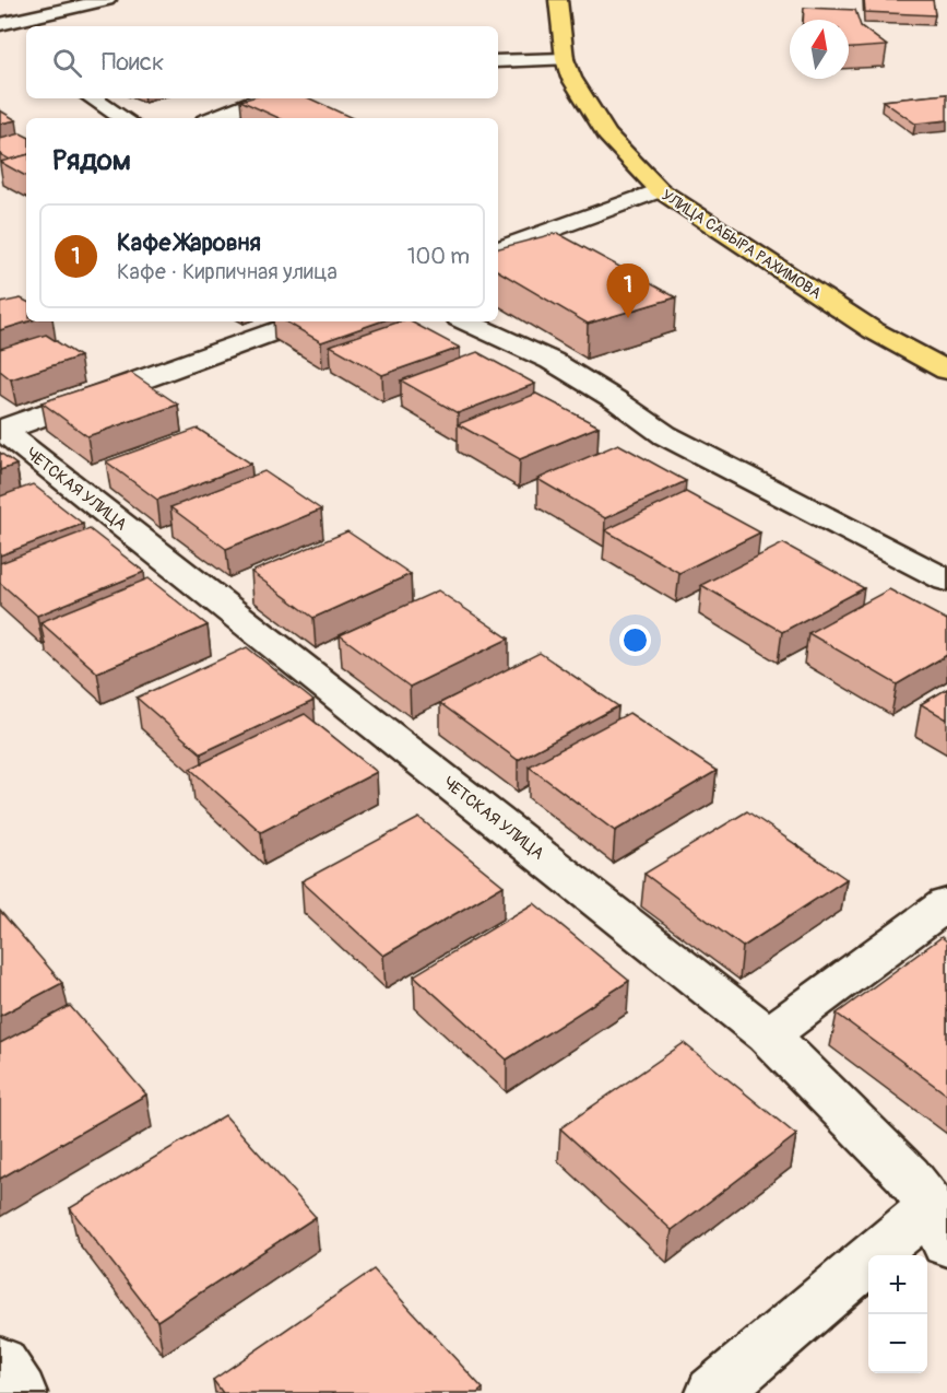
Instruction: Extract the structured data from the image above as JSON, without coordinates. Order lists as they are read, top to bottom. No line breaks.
{"streets":{"main road":["УЛИЦА САБЫРА РАХИМОВА"],"street":["ЧЕТСКАЯ УЛИЦА"]},"north":"top","page":{"search":"Поиск","heading":"Рядом","list":[{"mark":"1","name":"Кафе Жаровня","note":"Кафе · Кирпичная улица","value":"100 m"}],"pins":"1","map_buttons":["+","−"]}}
